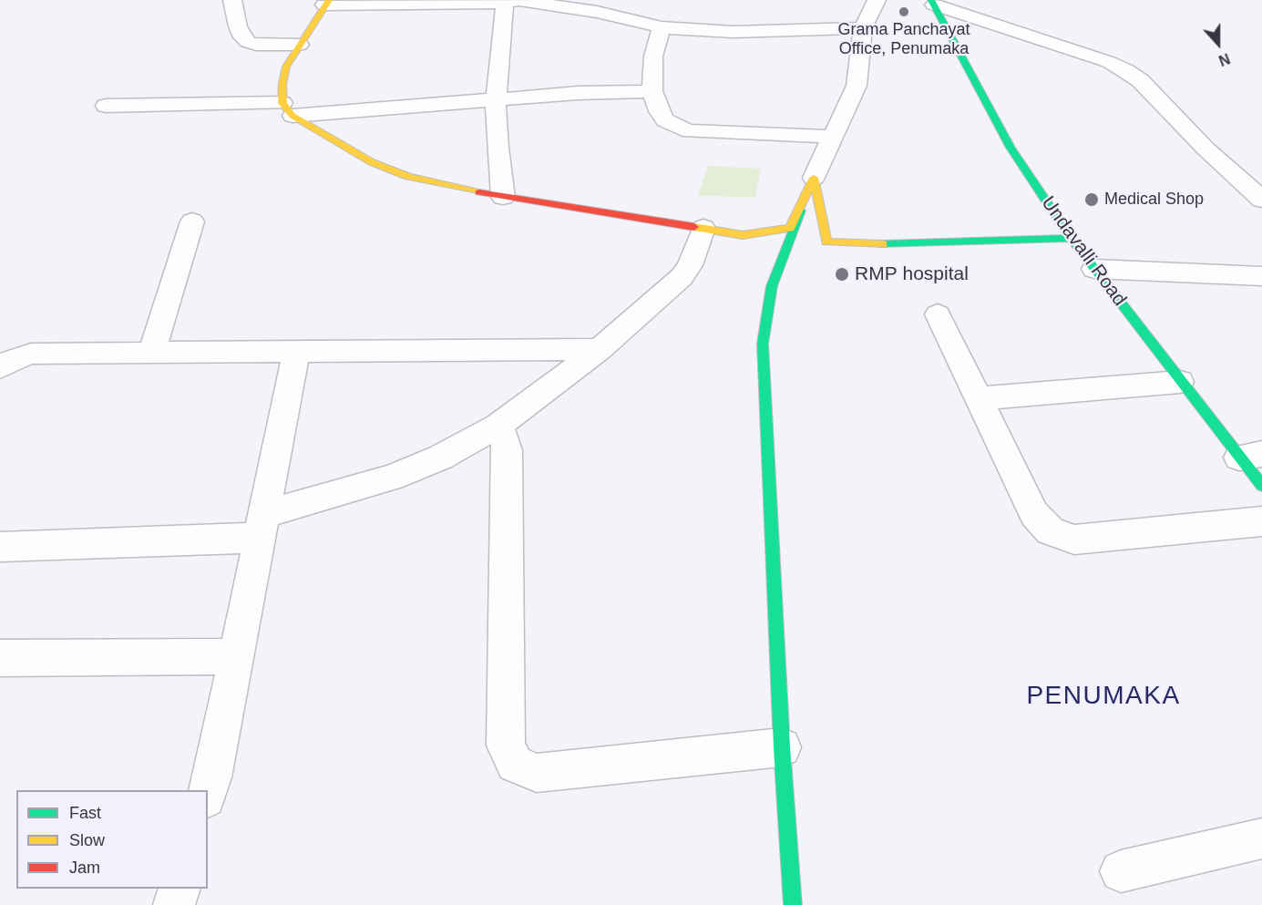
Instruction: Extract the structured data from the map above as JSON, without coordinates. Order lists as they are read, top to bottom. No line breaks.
{"streets":{"street":["Undavalli Road"]},"districts":["PENUMAKA"],"places":["Grama Panchayat Office, Penumaka","Medical Shop","RMP hospital"],"legend":["Fast","Slow","Jam"],"north":"bottom"}
